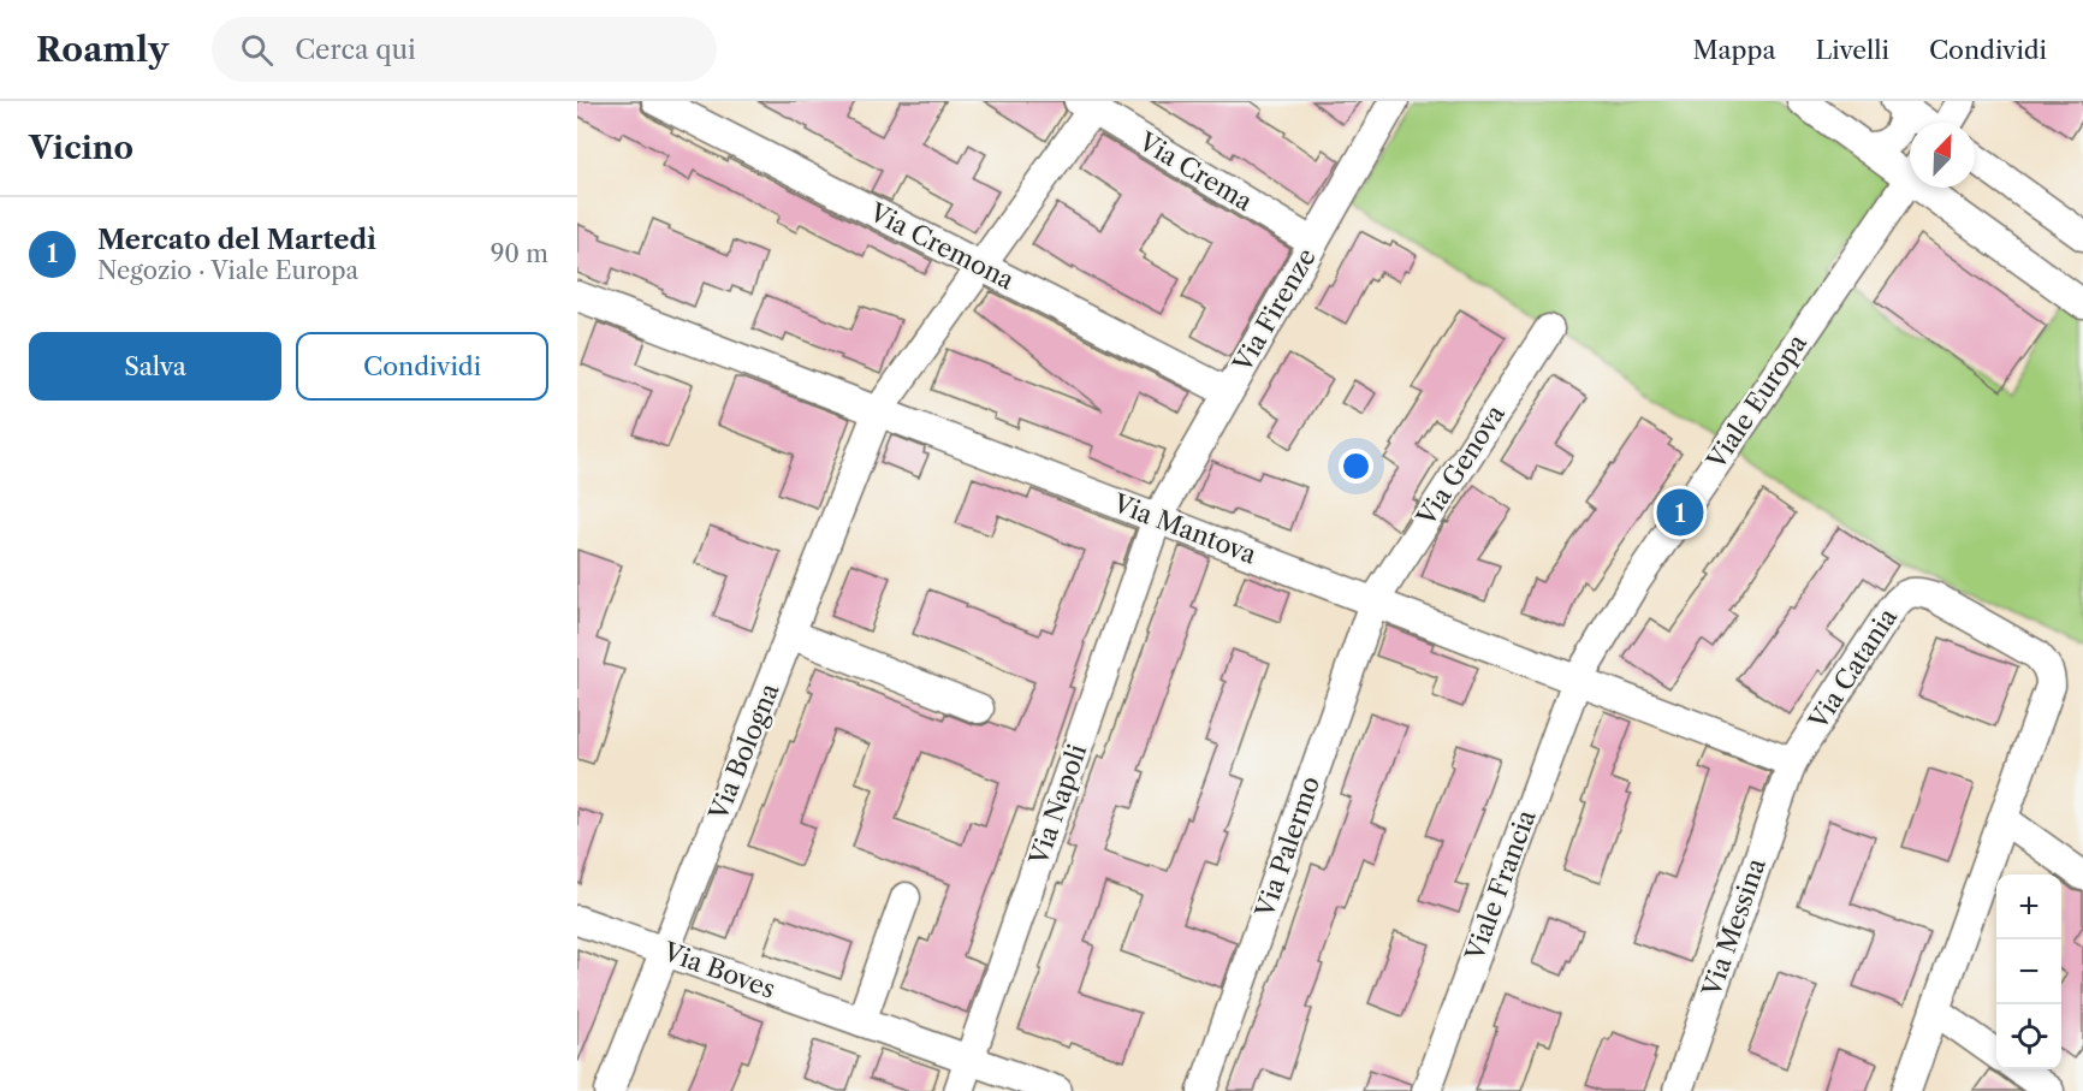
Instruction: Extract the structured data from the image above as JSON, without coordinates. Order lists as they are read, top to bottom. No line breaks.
{"streets":{"street":["Via Crema","Via Cremona","Via Firenze","Viale Europa","Via Genova","Via Mantova","Via Catania","Via Bologna","Via Napoli","Via Palermo","Viale Francia","Via Messina","Via Boves"]},"crossings":[["Via Crema","Via Firenze"],["Via Crema","Via Bologna"],["Via Cremona","Via Firenze"],["Via Cremona","Via Bologna"],["Via Firenze","Via Mantova"],["Via Firenze","Via Napoli"],["Viale Europa","Via Mantova"],["Viale Europa","Viale Francia"],["Via Genova","Via Mantova"],["Via Genova","Via Palermo"],["Via Mantova","Via Catania"],["Via Mantova","Via Bologna"],["Via Mantova","Via Napoli"],["Via Mantova","Via Palermo"],["Via Mantova","Viale Francia"],["Via Mantova","Via Messina"],["Via Catania","Via Messina"],["Via Bologna","Via Boves"],["Via Napoli","Via Boves"]],"north":"top right","page":{"header":"Roamly","search":"Cerca qui","nav":["Mappa","Livelli","Condividi"],"heading":"Vicino","list":[{"mark":"1","name":"Mercato del Martedì","note":"Negozio · Viale Europa","value":"90 m"}],"buttons":["Salva","Condividi"],"pins":"1","map_buttons":["+","−"]}}
